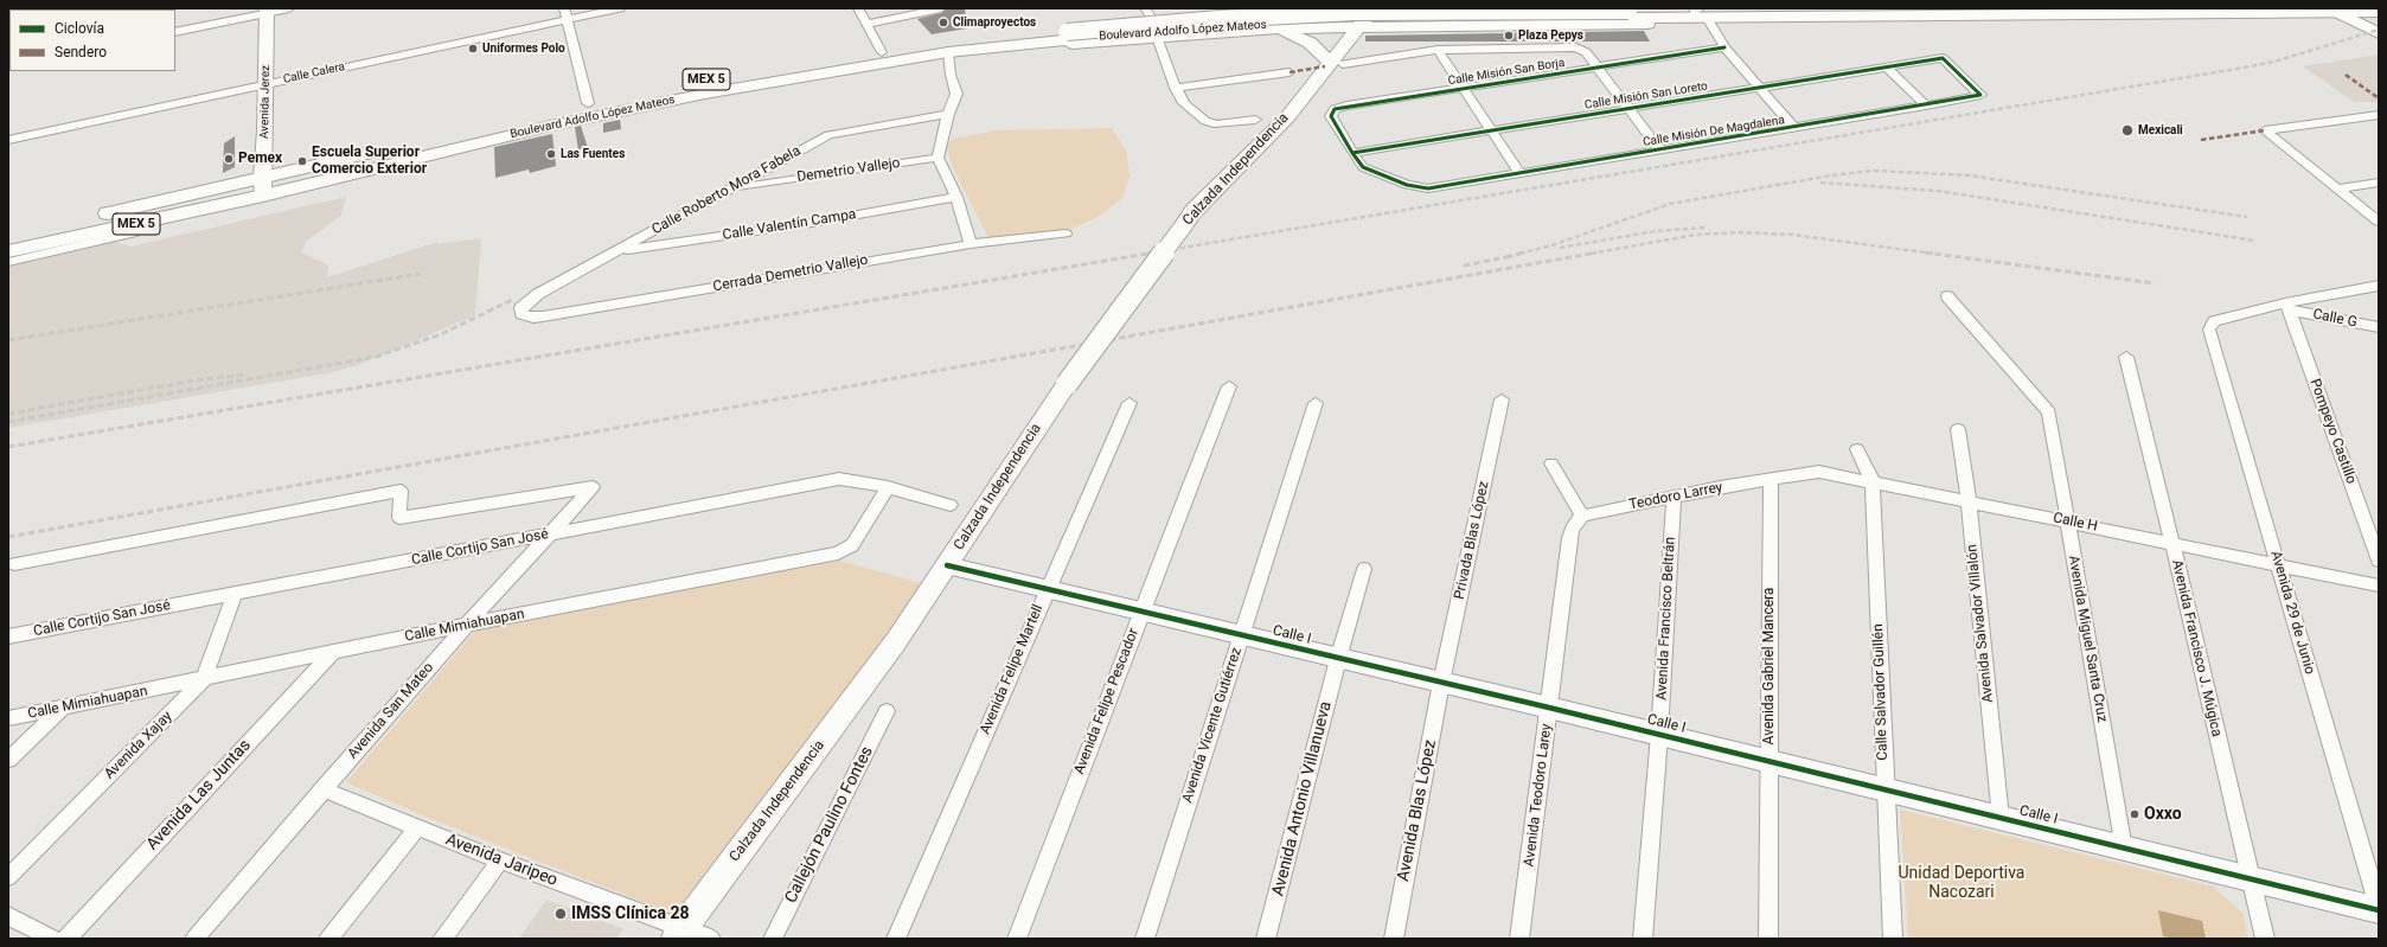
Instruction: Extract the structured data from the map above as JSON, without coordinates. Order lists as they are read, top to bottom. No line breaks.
{"streets":{"main road":["Boulevard Adolfo López Mateos","MEX 5","Calzada Independencia"],"street":["Calle Misión San Borja","Calle Calera","Calle Misión San Loreto","Avenida Jerez","Calle Misión De Magdalena","Demetrio Vallejo","Calle Roberto Mora Fabela","Calle Valentín Campa","Cerrada Demetrio Vallejo","Calle G","Pompeyo Castillo","Teodoro Larrey","Calle H","Privada Blas López","Calle Cortijo San José","Avenida 29 de Junio","Avenida Francisco Beltrán","Avenida Salvador Villalón","Calle Mimiahuapan","Calle I","Avenida Miguel Santa Cruz","Avenida Francisco J. Múgica","Avenida Gabriel Mancera","Avenida Felipe Martell","Calle Salvador Guillén","Avenida Felipe Pescador","Avenida San Mateo","Avenida Vicente Gutiérrez","Avenida Xajay","Avenida Las Juntas","Avenida Teodoro Larey","Avenida Antonio Villanueva","Avenida Blas López","Callejón Paulino Fontes","Avenida Jaripeo"]},"crossings":[["Boulevard Adolfo López Mateos","Avenida Jerez"],["Calle Misión San Borja","Calle Misión De Magdalena"],["Calle Calera","Avenida Jerez"],["Calle Misión San Loreto","Calle Misión De Magdalena"],["Calzada Independencia","Calle I"],["Calzada Independencia","Avenida Jaripeo"],["Demetrio Vallejo","Calle Roberto Mora Fabela"],["Calle Roberto Mora Fabela","Calle Valentín Campa"],["Calle Roberto Mora Fabela","Cerrada Demetrio Vallejo"],["Calle G","Pompeyo Castillo"],["Calle G","Avenida 29 de Junio"],["Teodoro Larrey","Calle H"],["Teodoro Larrey","Avenida Francisco Beltrán"],["Teodoro Larrey","Avenida Gabriel Mancera"],["Teodoro Larrey","Avenida Teodoro Larey"],["Calle H","Avenida 29 de Junio"],["Calle H","Avenida Salvador Villalón"],["Calle H","Avenida Miguel Santa Cruz"],["Calle H","Avenida Francisco J. Múgica"],["Calle H","Avenida Gabriel Mancera"],["Calle H","Calle Salvador Guillén"],["Privada Blas López","Calle I"],["Privada Blas López","Avenida Blas López"],["Calle Cortijo San José","Calle Mimiahuapan"],["Calle Cortijo San José","Avenida San Mateo"],["Calle Cortijo San José","Avenida Xajay"],["Avenida 29 de Junio","Calle I"],["Avenida Francisco Beltrán","Calle I"],["Avenida Salvador Villalón","Calle I"],["Calle Mimiahuapan","Avenida San Mateo"],["Calle Mimiahuapan","Avenida Xajay"],["Calle Mimiahuapan","Avenida Las Juntas"],["Calle I","Avenida Miguel Santa Cruz"],["Calle I","Avenida Francisco J. Múgica"],["Calle I","Avenida Gabriel Mancera"],["Calle I","Avenida Felipe Martell"],["Calle I","Calle Salvador Guillén"],["Calle I","Avenida Felipe Pescador"],["Calle I","Avenida Vicente Gutiérrez"],["Calle I","Avenida Teodoro Larey"],["Calle I","Avenida Antonio Villanueva"],["Calle I","Avenida Blas López"],["Avenida San Mateo","Avenida Jaripeo"]],"parks":["Unidad Deportiva Nacozari"],"places":["Climaproyectos","Plaza Pepys","Uniformes Polo","Mexicali","Las Fuentes","Pemex","Escuela Superior Comercio Exterior","Oxxo","IMSS Clínica 28"],"legend":["Ciclovía","Sendero"]}
